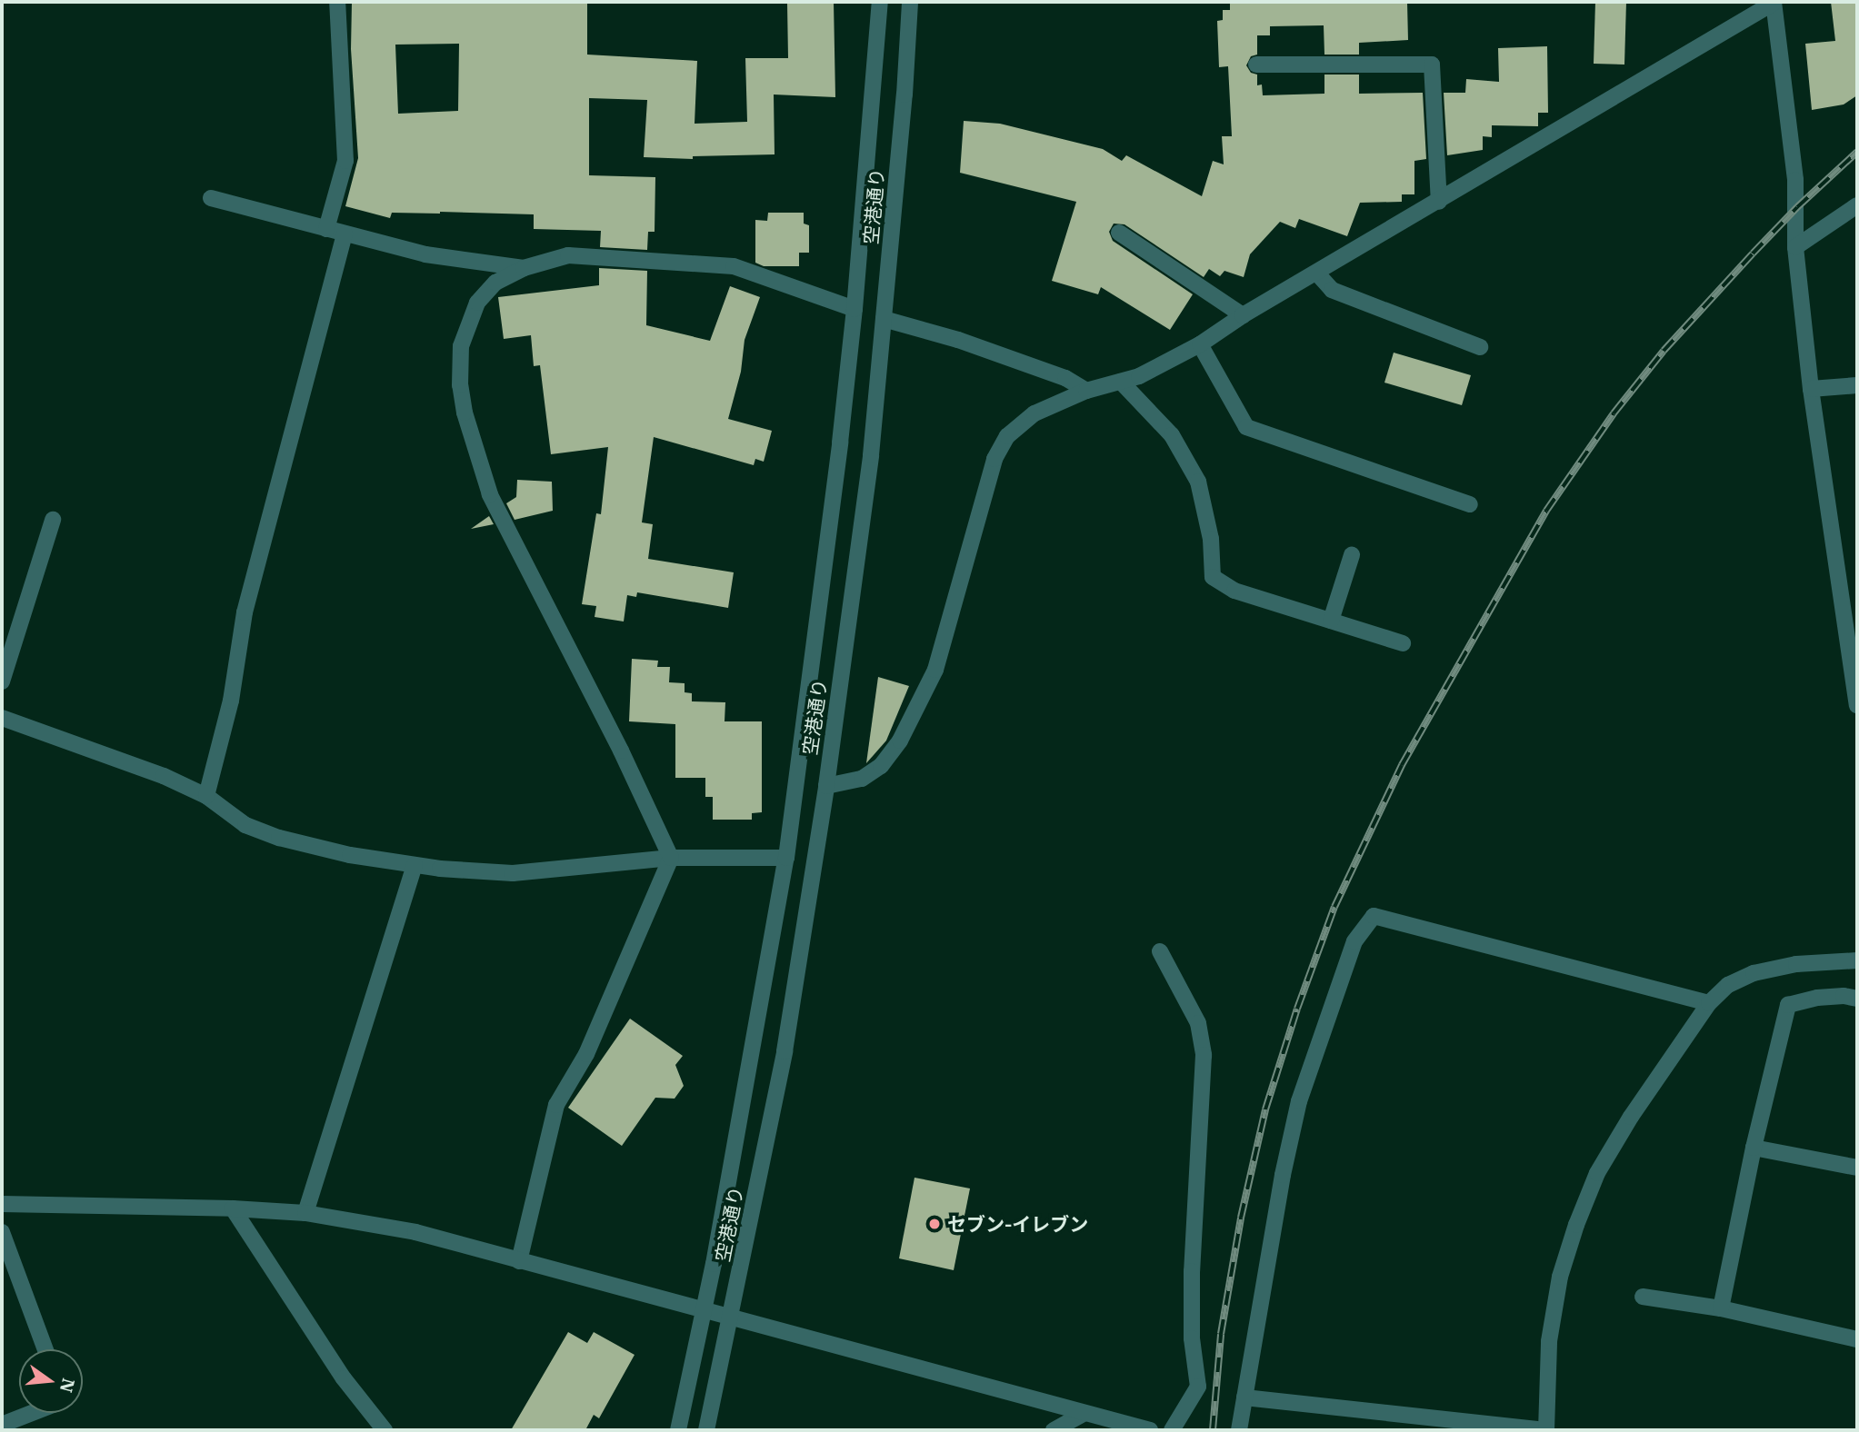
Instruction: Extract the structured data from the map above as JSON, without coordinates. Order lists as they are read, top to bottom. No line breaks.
{"streets":{"street":["空港通り"]},"places":["セブン-イレブン"],"north":"right"}
